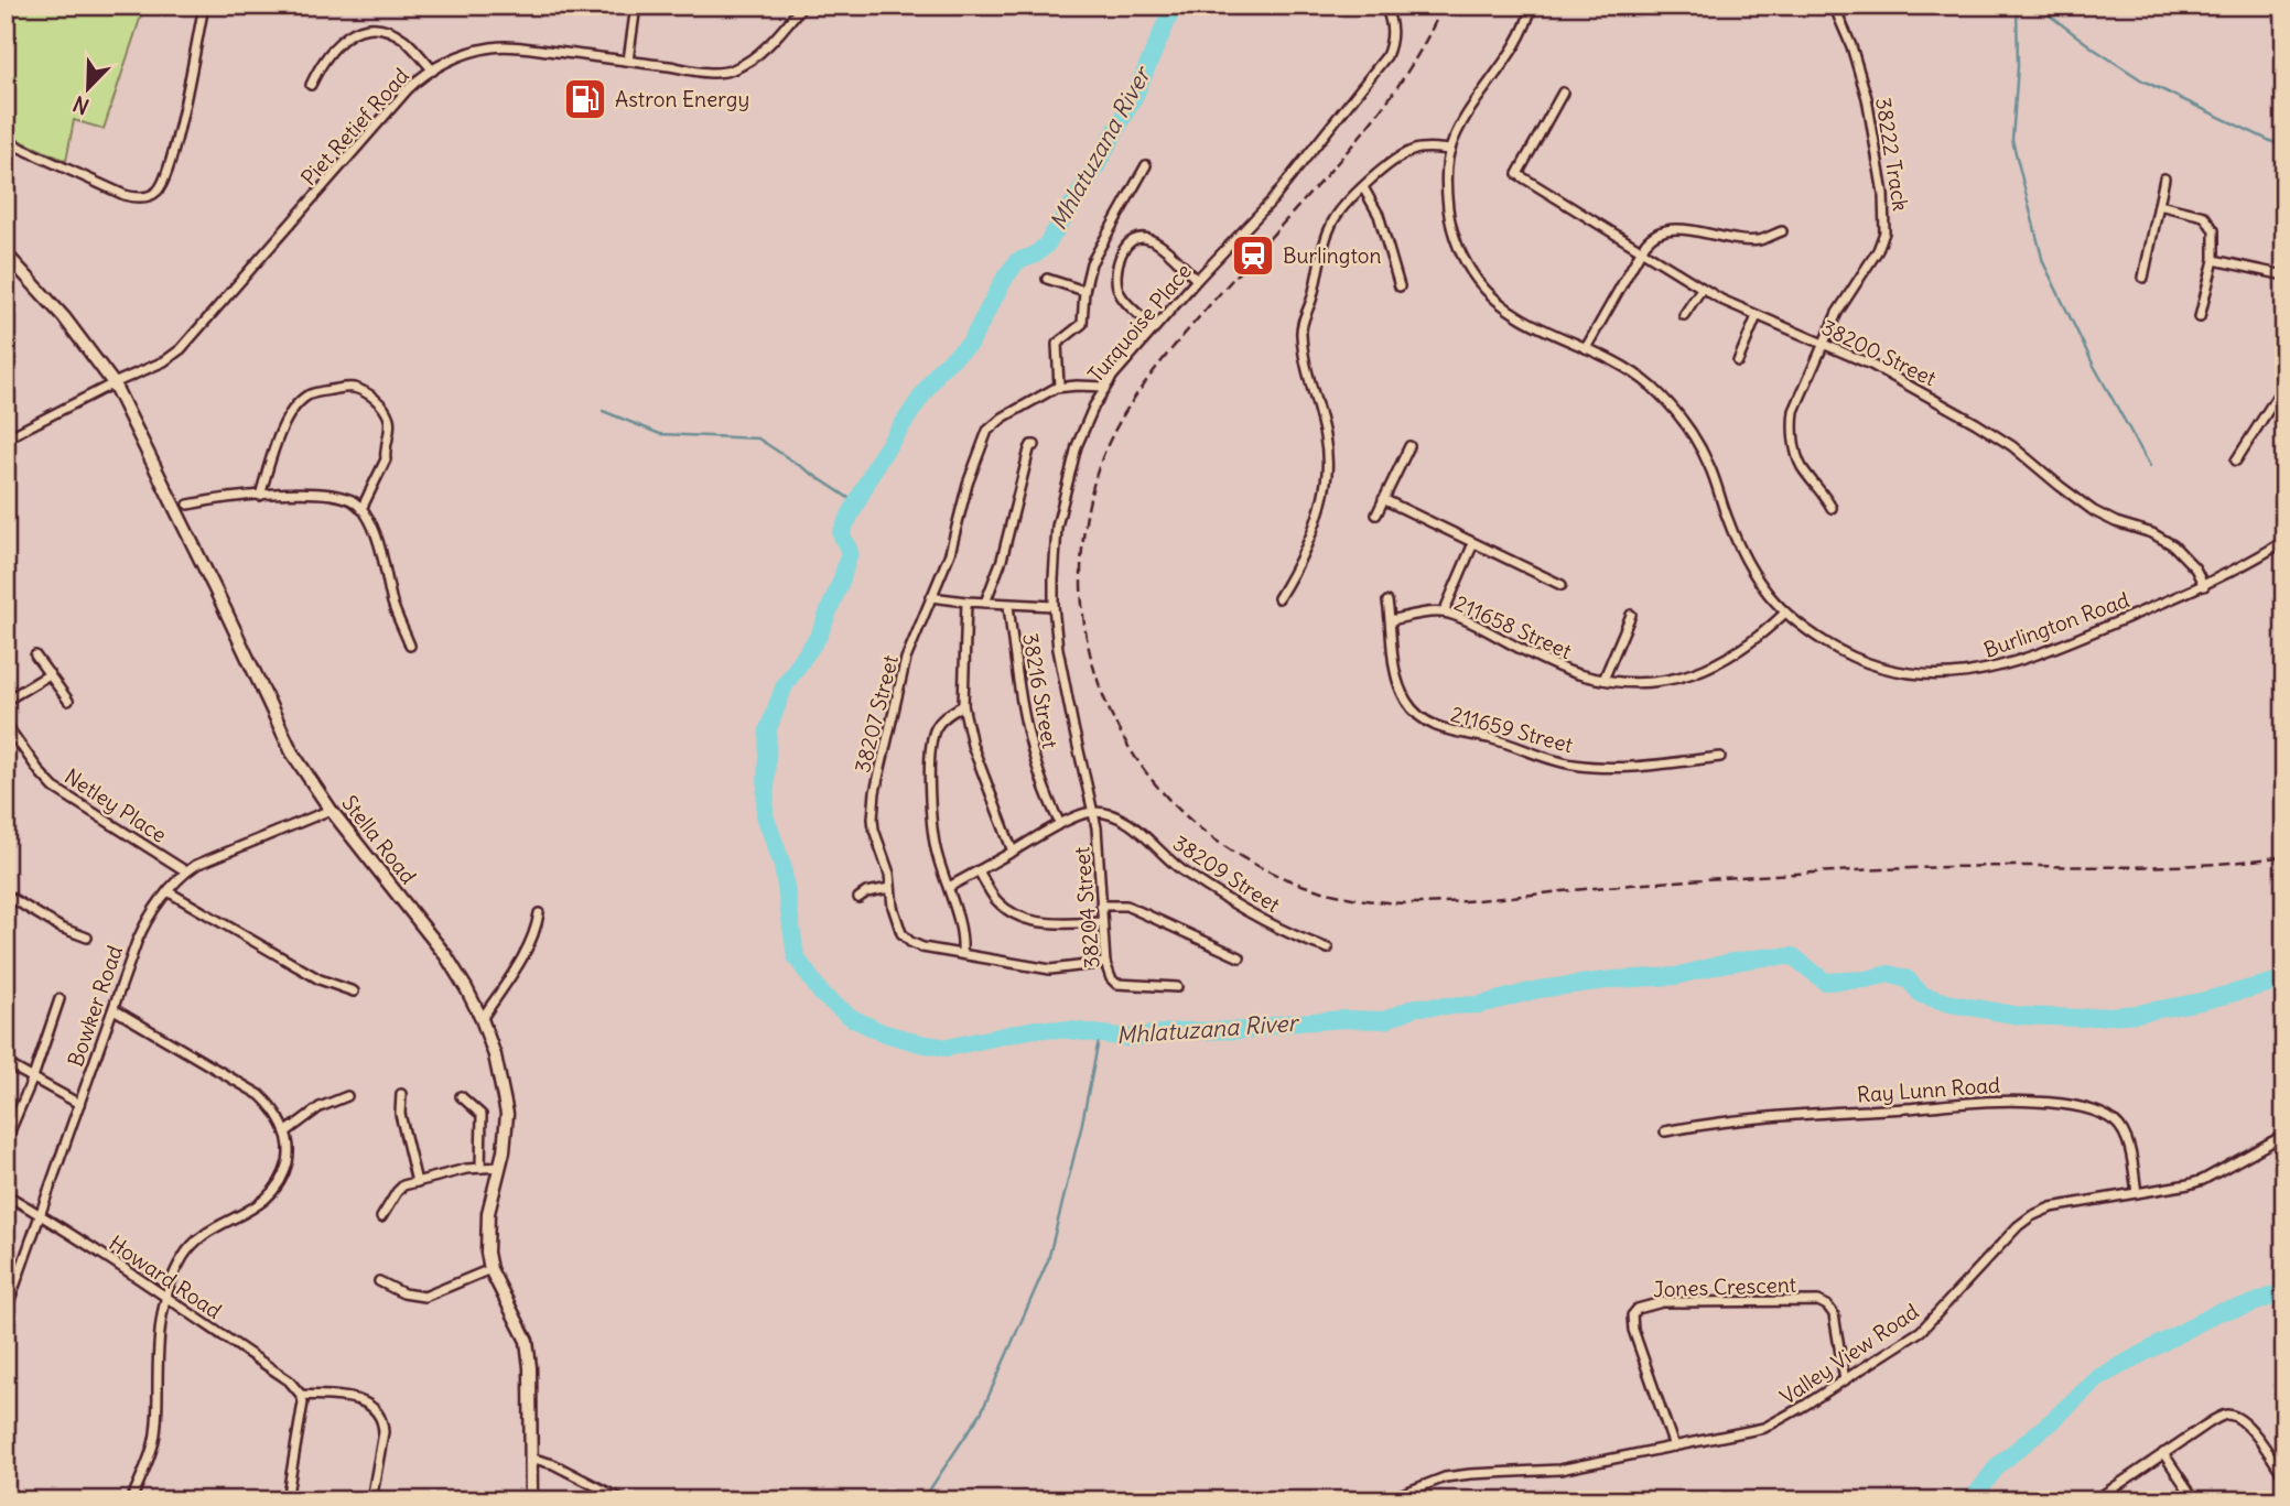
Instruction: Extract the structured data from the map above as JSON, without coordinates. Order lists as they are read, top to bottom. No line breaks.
{"streets":{"main road":["Stella Road"],"street":["Piet Retief Road","38222 Track","Turquoise Place","38200 Street","Burlington Road","211658 Street","38216 Street","38207 Street","211659 Street","Netley Place","38209 Street","38204 Street","Bowker Road","Ray Lunn Road","Howard Road","Jones Crescent","Valley View Road"]},"crossings":[["Piet Retief Road","Stella Road"],["38222 Track","38200 Street"],["Turquoise Place","38207 Street"],["Turquoise Place","38209 Street"],["Turquoise Place","38204 Street"],["38200 Street","Burlington Road"],["Burlington Road","211658 Street"],["211658 Street","211659 Street"],["38207 Street","38204 Street"],["Netley Place","Bowker Road"],["Stella Road","Bowker Road"],["38209 Street","38204 Street"],["Bowker Road","Howard Road"],["Ray Lunn Road","Valley View Road"],["Jones Crescent","Valley View Road"]],"water":["Mhlatuzana River"],"places":{"fuel station":["Astron Energy"],"station":["Burlington"]},"north":"bottom left"}
